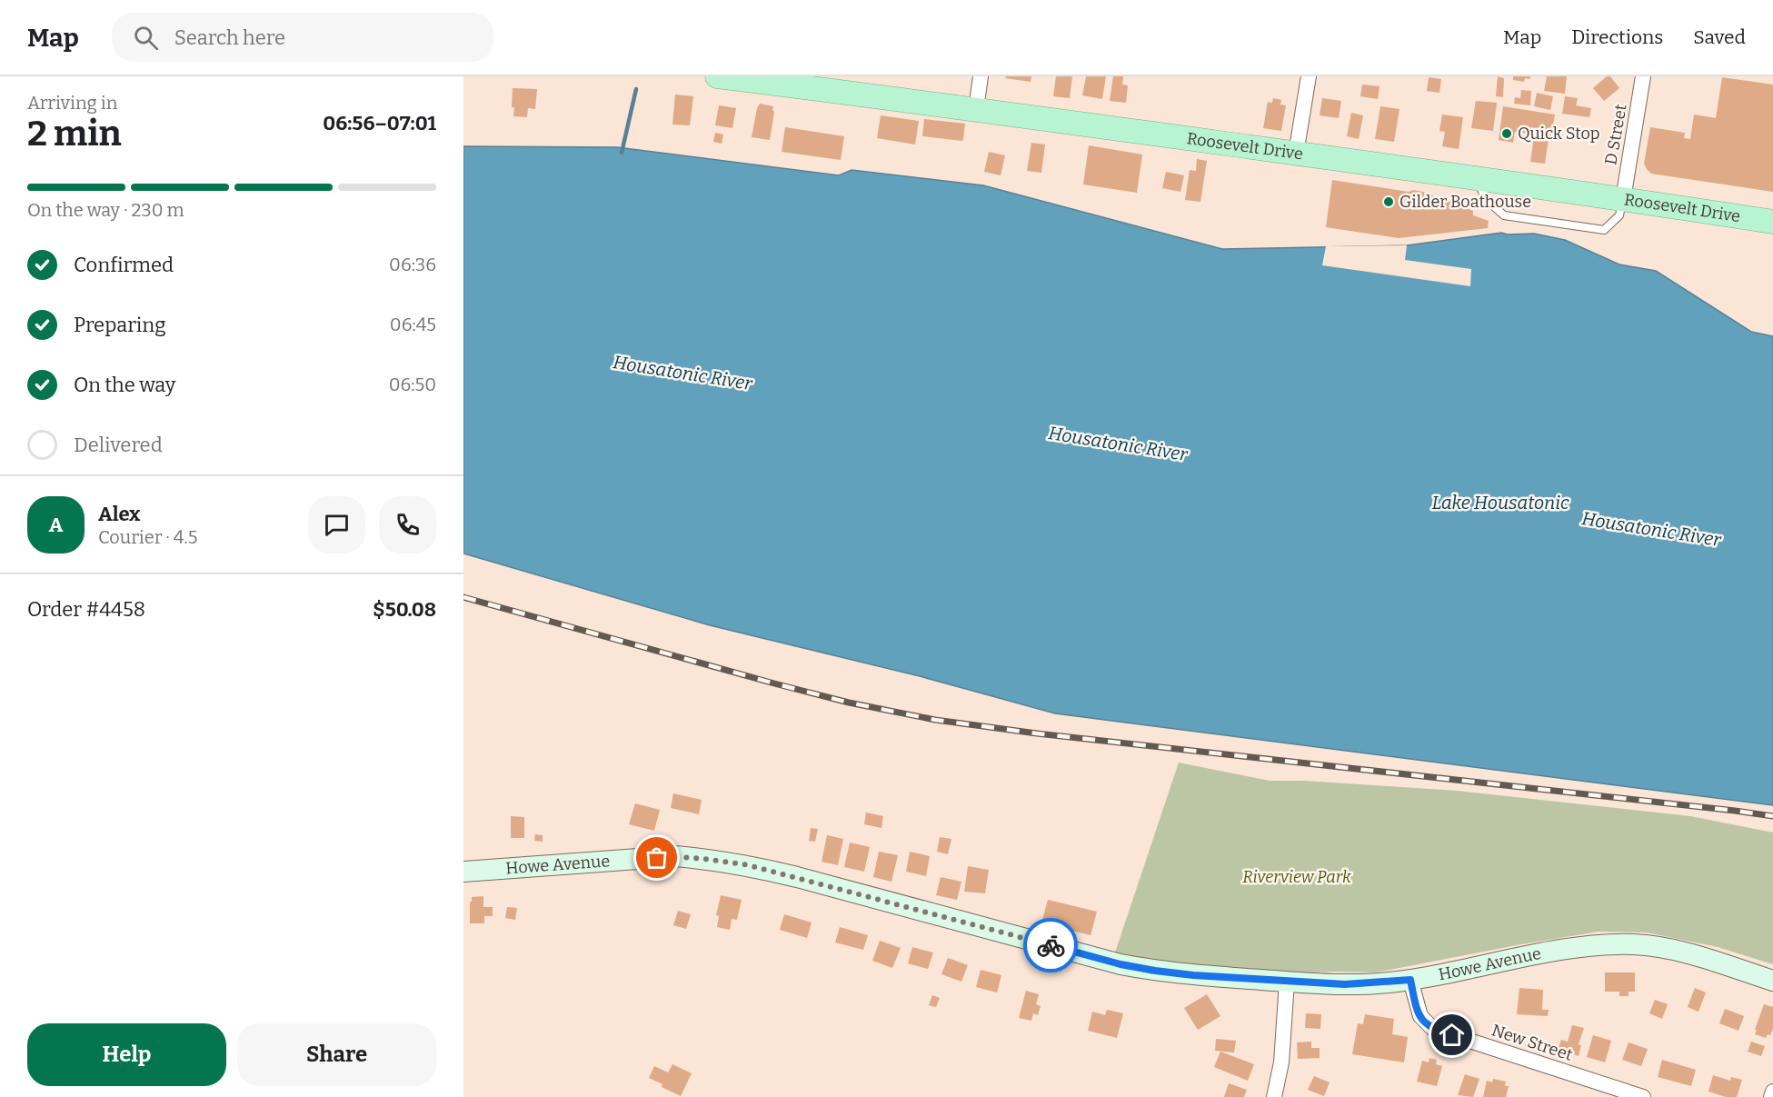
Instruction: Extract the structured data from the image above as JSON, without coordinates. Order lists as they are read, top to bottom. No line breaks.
{"streets":{"main road":["Roosevelt Drive","Howe Avenue"],"street":["D Street","New Street"]},"crossings":[["D Street","Roosevelt Drive"],["Howe Avenue","New Street"]],"water":["Housatonic River","Lake Housatonic"],"parks":["Riverview Park"],"places":["Quick Stop","Gilder Boathouse"],"page":{"header":"Map","search":"Search here","nav":["Map","Directions","Saved"],"heading":["2 min","Arriving in","06:56–07:01"],"panel":["Alex","Courier · 4.5","Order #4458","$50.08"],"bar":"On the way · 230 m","list":[["Confirmed","06:36"],["Preparing","06:45"],["On the way","06:50"],"Delivered"],"round":"A","buttons":["Help","Share"]}}
